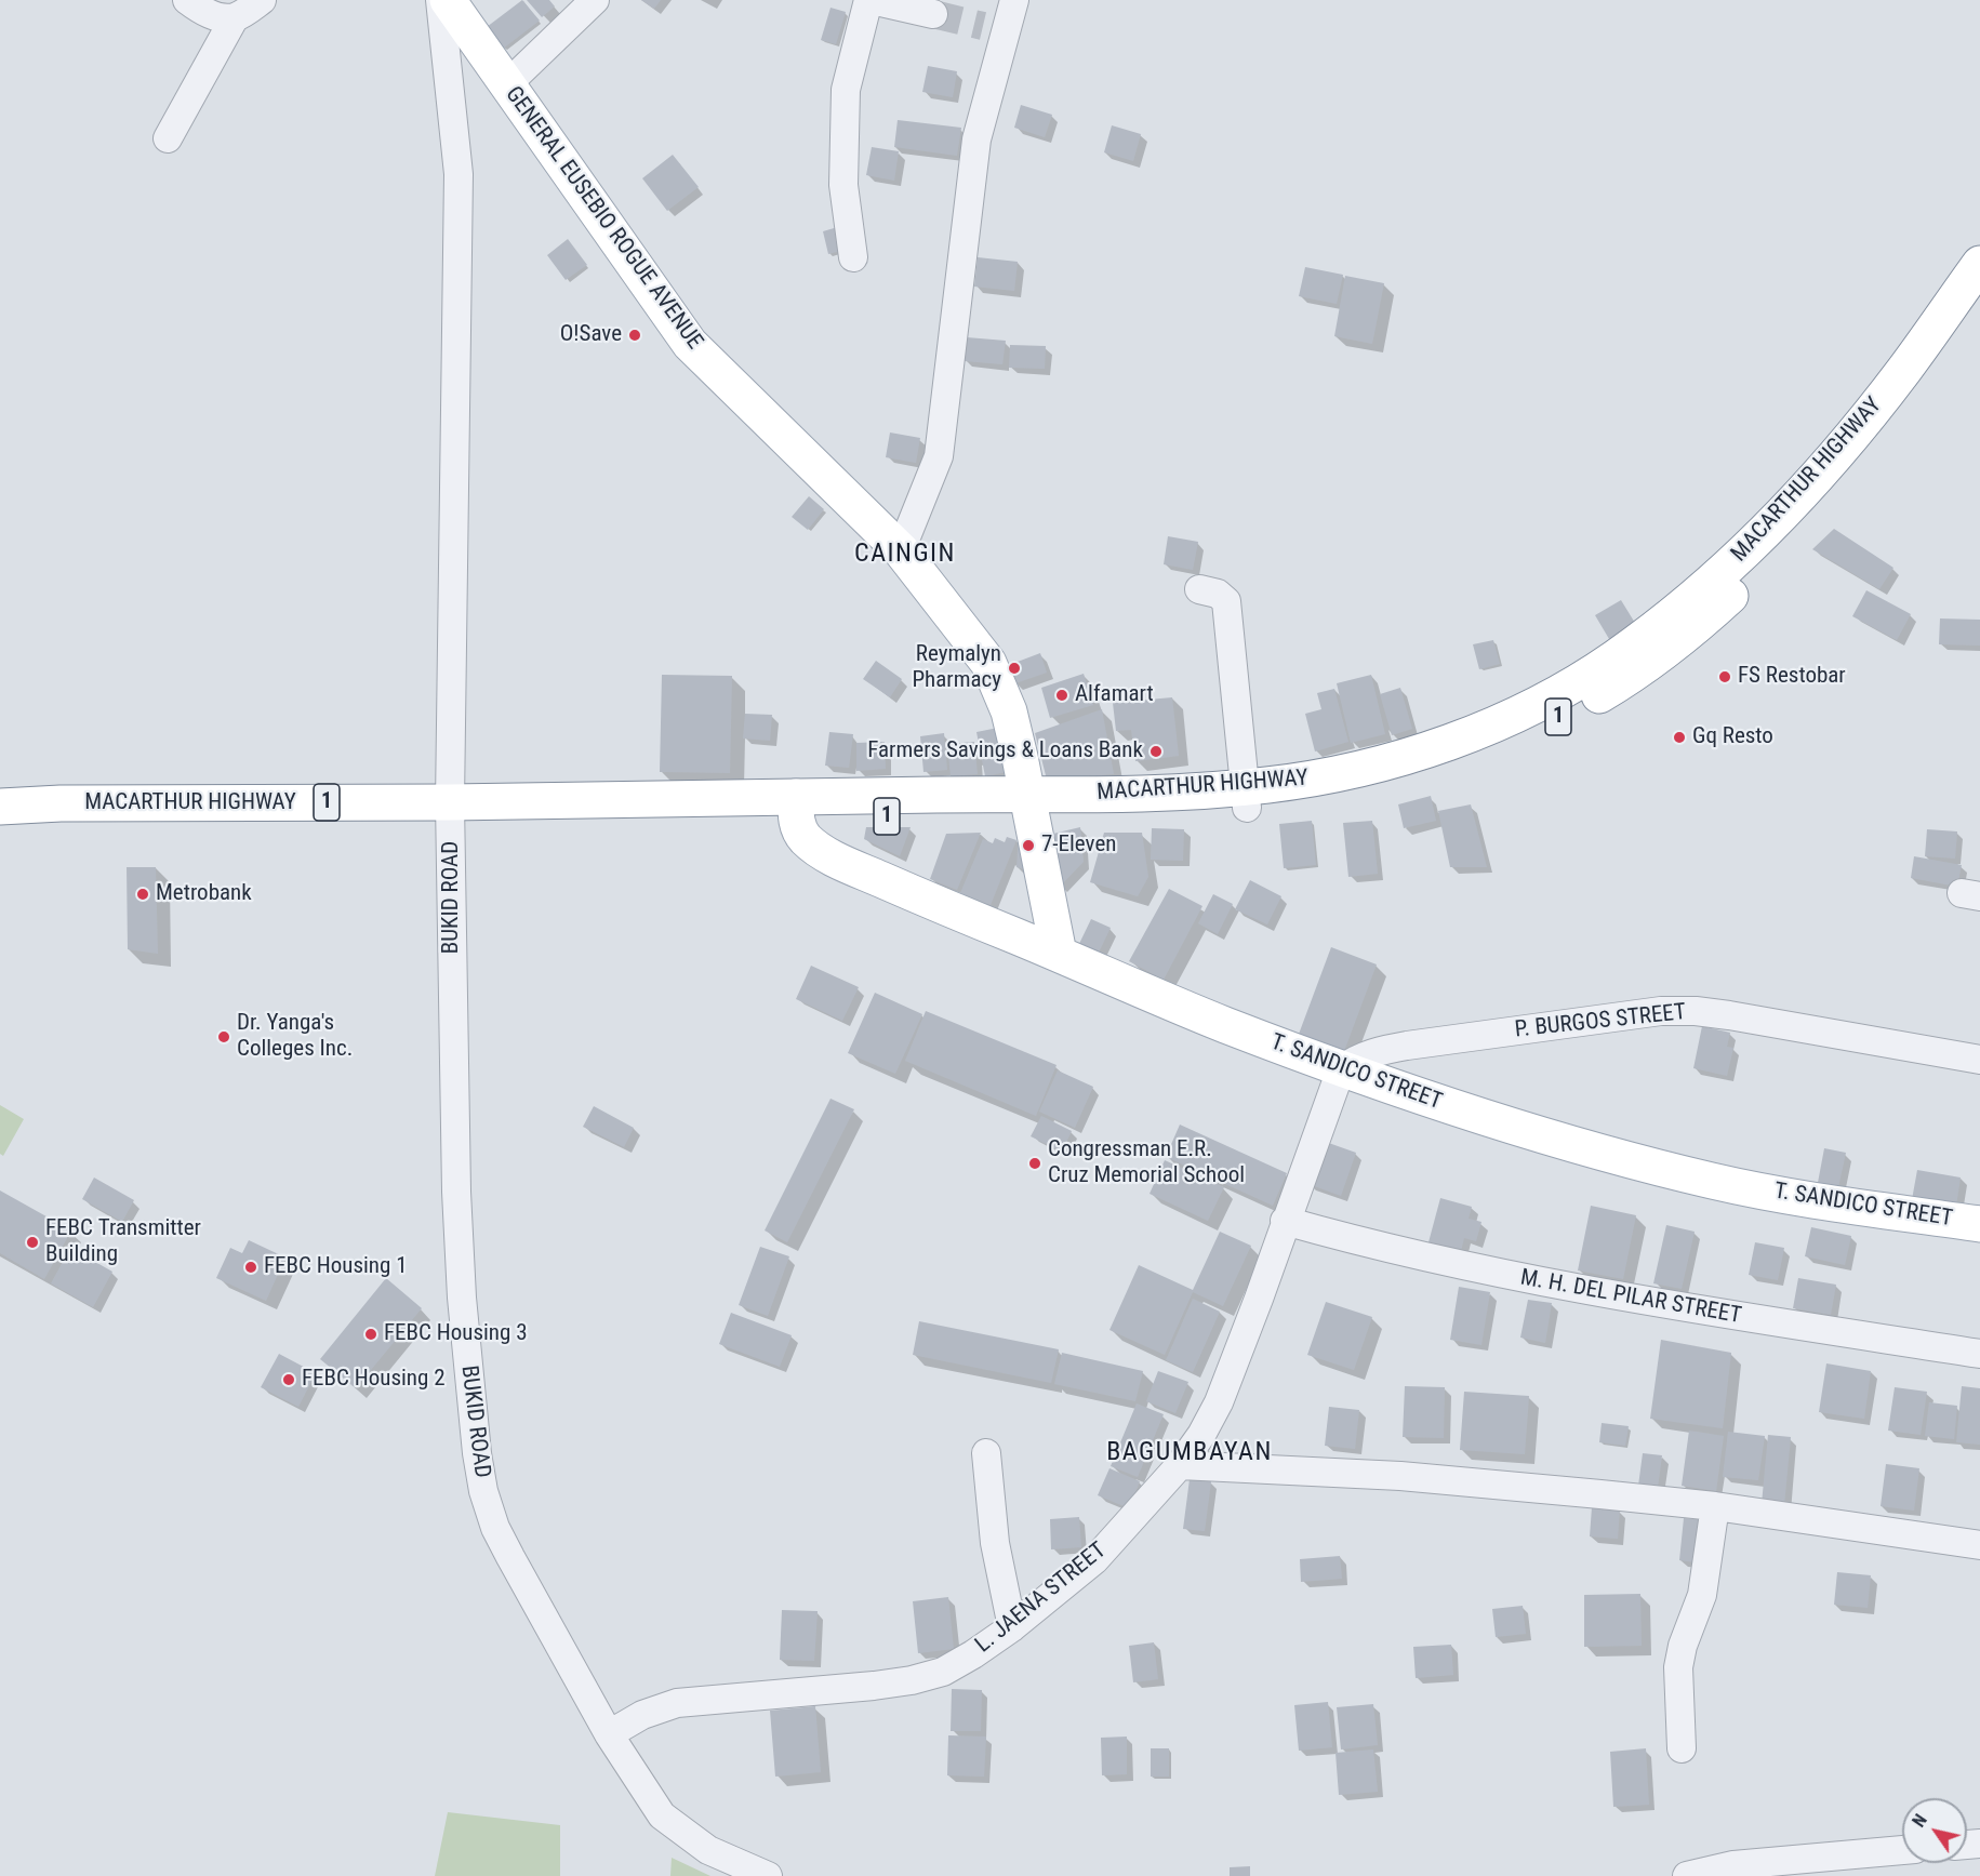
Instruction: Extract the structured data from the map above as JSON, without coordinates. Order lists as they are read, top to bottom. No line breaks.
{"streets":{"main road":["GENERAL EUSEBIO ROGUE AVENUE","MACARTHUR HIGHWAY","1","T. SANDICO STREET"],"street":["BUKID ROAD","P. BURGOS STREET","M. H. DEL PILAR STREET","L. JAENA STREET"]},"crossings":[["GENERAL EUSEBIO ROGUE AVENUE","MACARTHUR HIGHWAY"],["GENERAL EUSEBIO ROGUE AVENUE","T. SANDICO STREET"],["MACARTHUR HIGHWAY","BUKID ROAD"],["MACARTHUR HIGHWAY","T. SANDICO STREET"],["BUKID ROAD","L. JAENA STREET"],["P. BURGOS STREET","T. SANDICO STREET"],["P. BURGOS STREET","L. JAENA STREET"],["T. SANDICO STREET","L. JAENA STREET"],["M. H. DEL PILAR STREET","L. JAENA STREET"]],"districts":["CAINGIN","BAGUMBAYAN"],"places":["O!Save","Reymalyn Pharmacy","FS Restobar","Alfamart","Gq Resto","Farmers Savings & Loans Bank","7-Eleven","Metrobank","Dr. Yanga's Colleges Inc.","Congressman E.R. Cruz Memorial School","FEBC Transmitter Building","FEBC Housing 1","FEBC Housing 3","FEBC Housing 2"],"north":"top left"}
